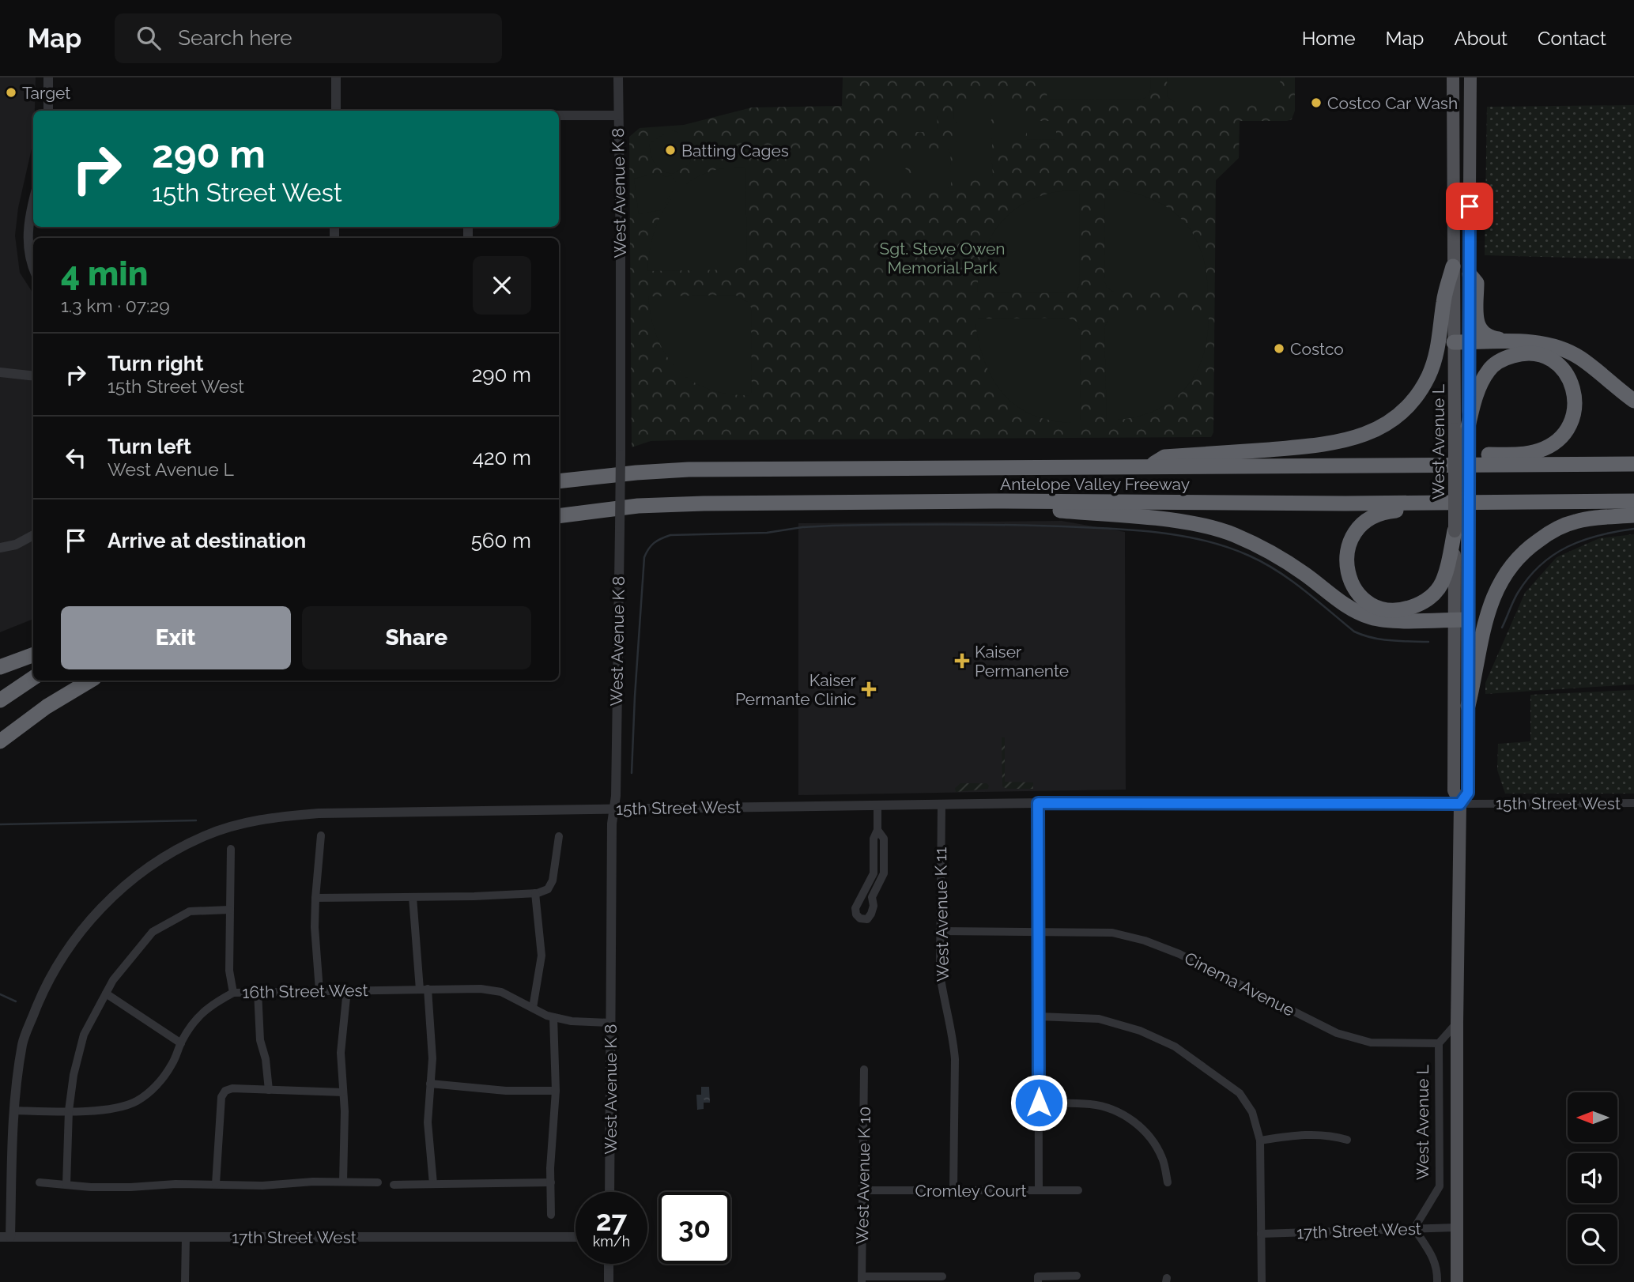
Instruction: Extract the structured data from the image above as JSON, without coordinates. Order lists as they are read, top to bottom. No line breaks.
{"streets":{"highway":["Antelope Valley Freeway"],"main road":["West Avenue L"],"street":["West Avenue K 8","15th Street West","West Avenue K 11","Cinema Avenue","16th Street West","West Avenue K 10","Cromley Court","17th Street West"]},"crossings":[["West Avenue K 8","15th Street West"],["West Avenue K 8","16th Street West"],["West Avenue L","15th Street West"],["West Avenue L","Cinema Avenue"],["West Avenue L","17th Street West"],["15th Street West","West Avenue K 11"],["15th Street West","16th Street West"],["15th Street West","17th Street West"],["West Avenue K 11","Cinema Avenue"],["West Avenue K 11","Cromley Court"],["West Avenue K 10","Cromley Court"]],"parks":["Sgt. Steve Owen Memorial Park"],"places":{"other":["Target","Costco Car Wash","Batting Cages","Costco"],"health":["Kaiser Permanente","Kaiser Permante Clinic"]},"north":"left","page":{"header":"Map","search":"Search here","nav":["Home","Map","About","Contact"],"turn":["290 m","15th Street West"],"heading":["4 min","1.3 km · 07:29"],"list":[{"name":"Turn right","note":"15th Street West","value":"290 m"},{"name":"Turn left","note":"West Avenue L","value":"420 m"},{"name":"Arrive at destination","value":"560 m"}],"buttons":["Exit","Share"],"speed":"27 km/h","limit":"30"}}
